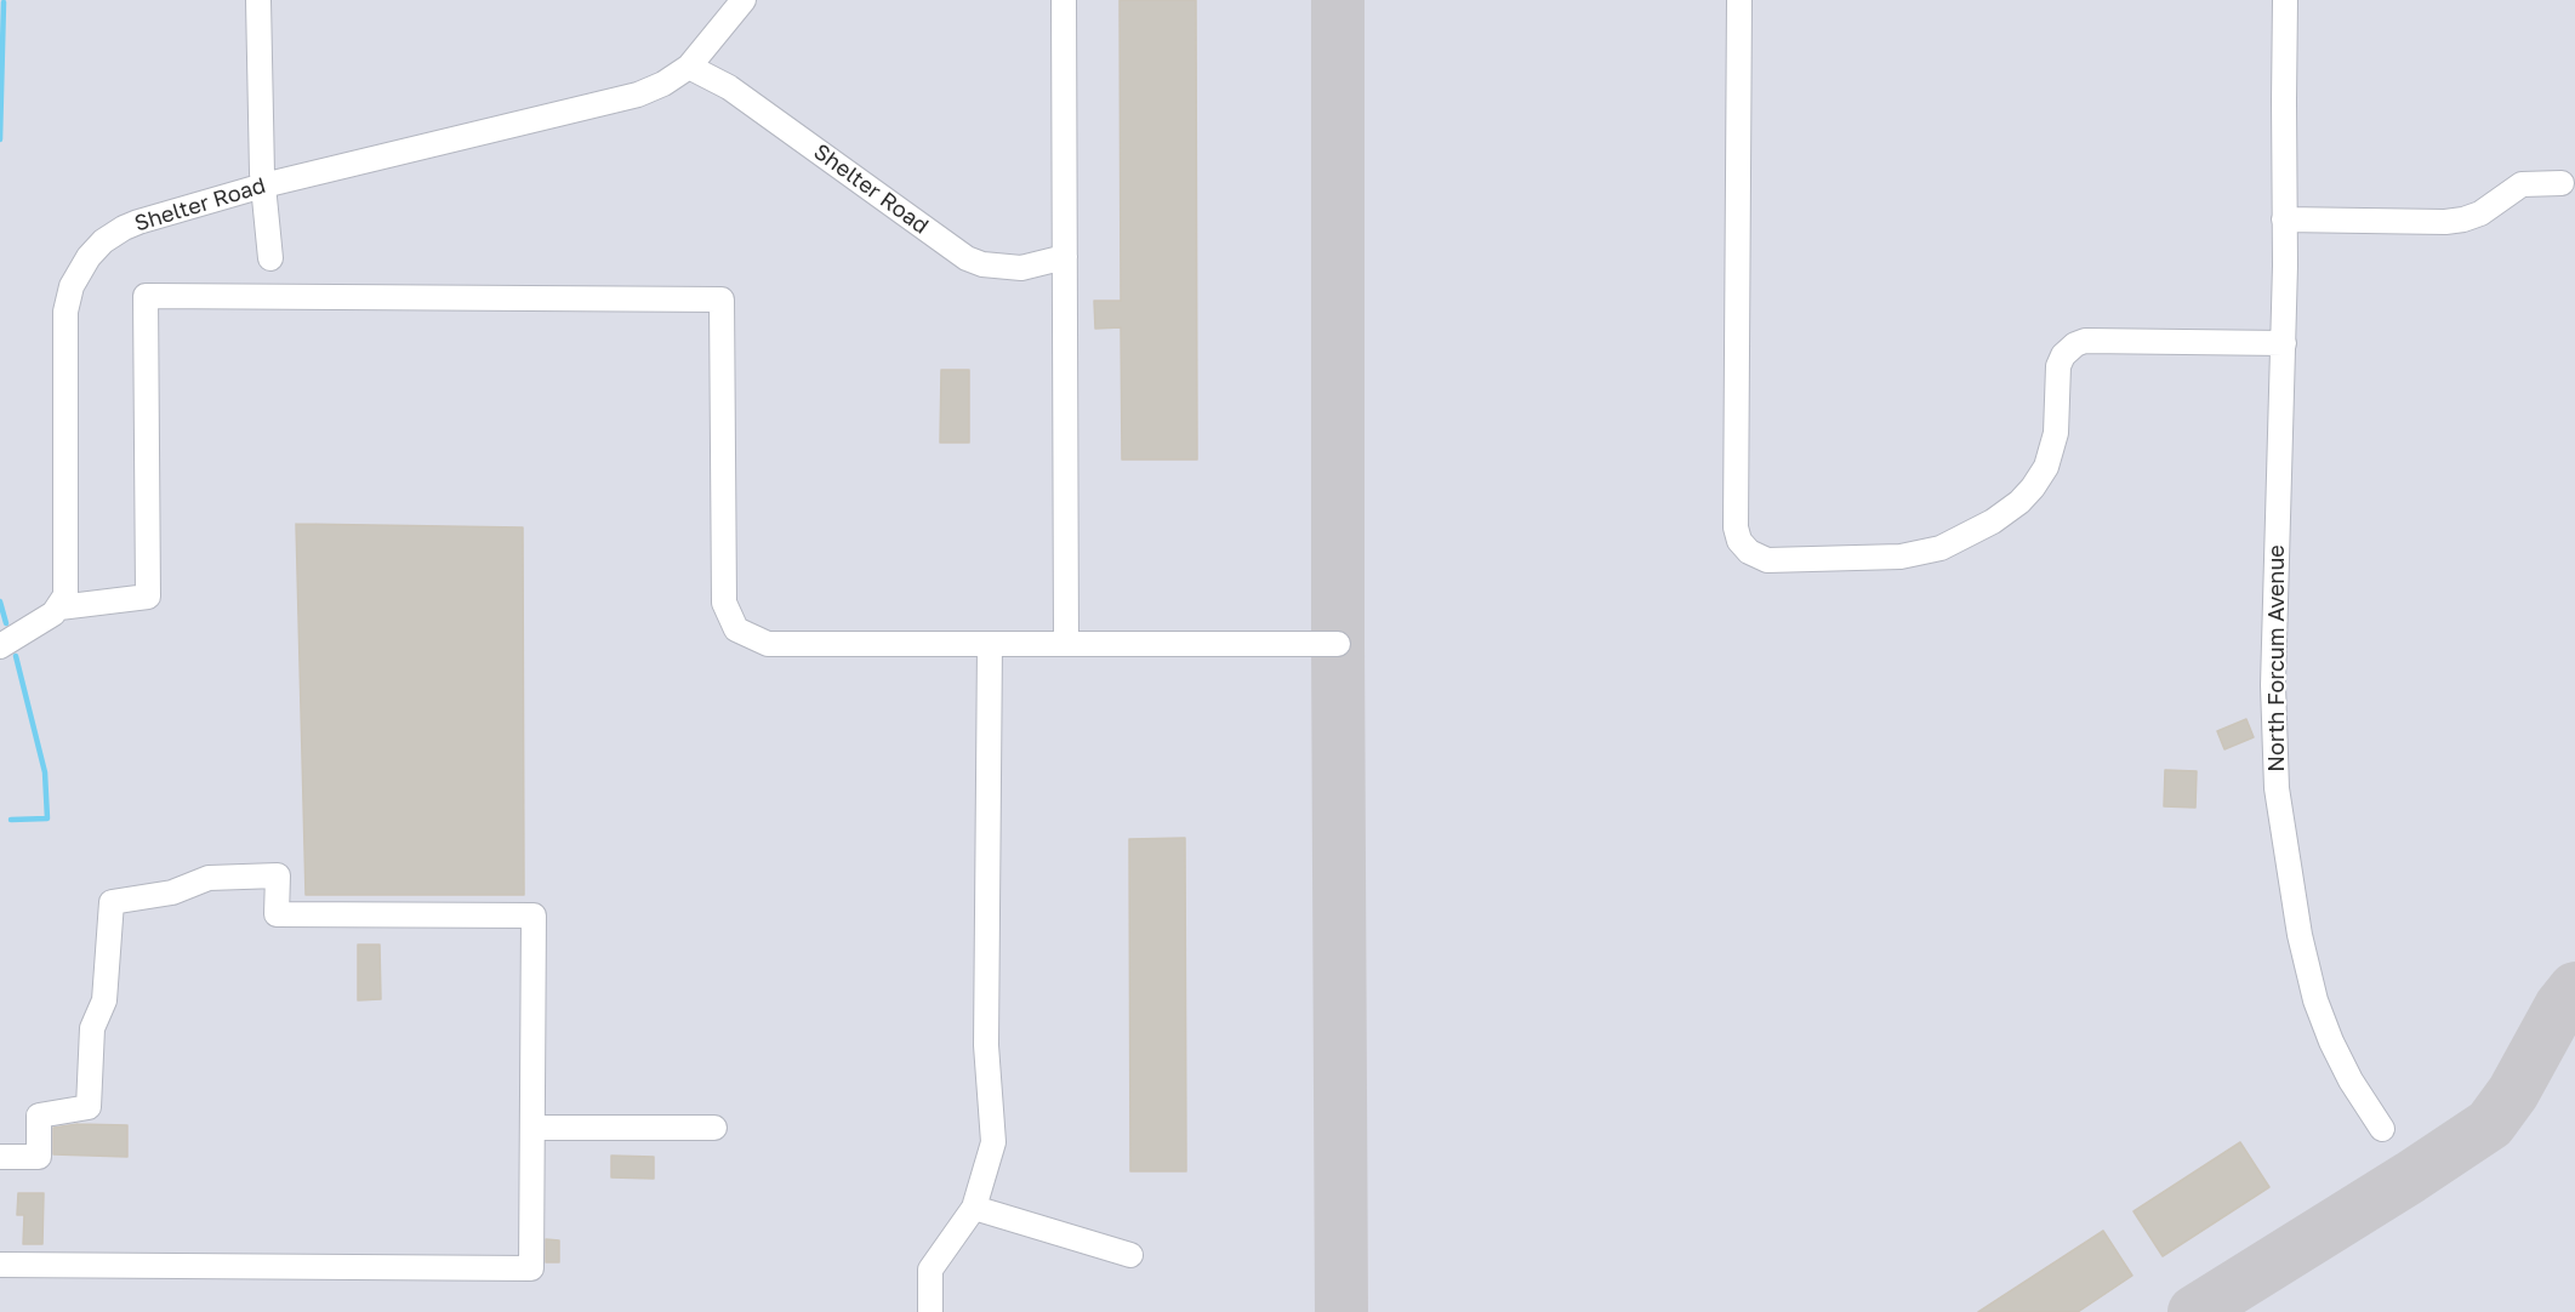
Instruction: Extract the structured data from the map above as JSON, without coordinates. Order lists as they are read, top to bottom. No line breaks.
{"streets":{"lane":["Shelter Road","North Forcum Avenue"]}}
